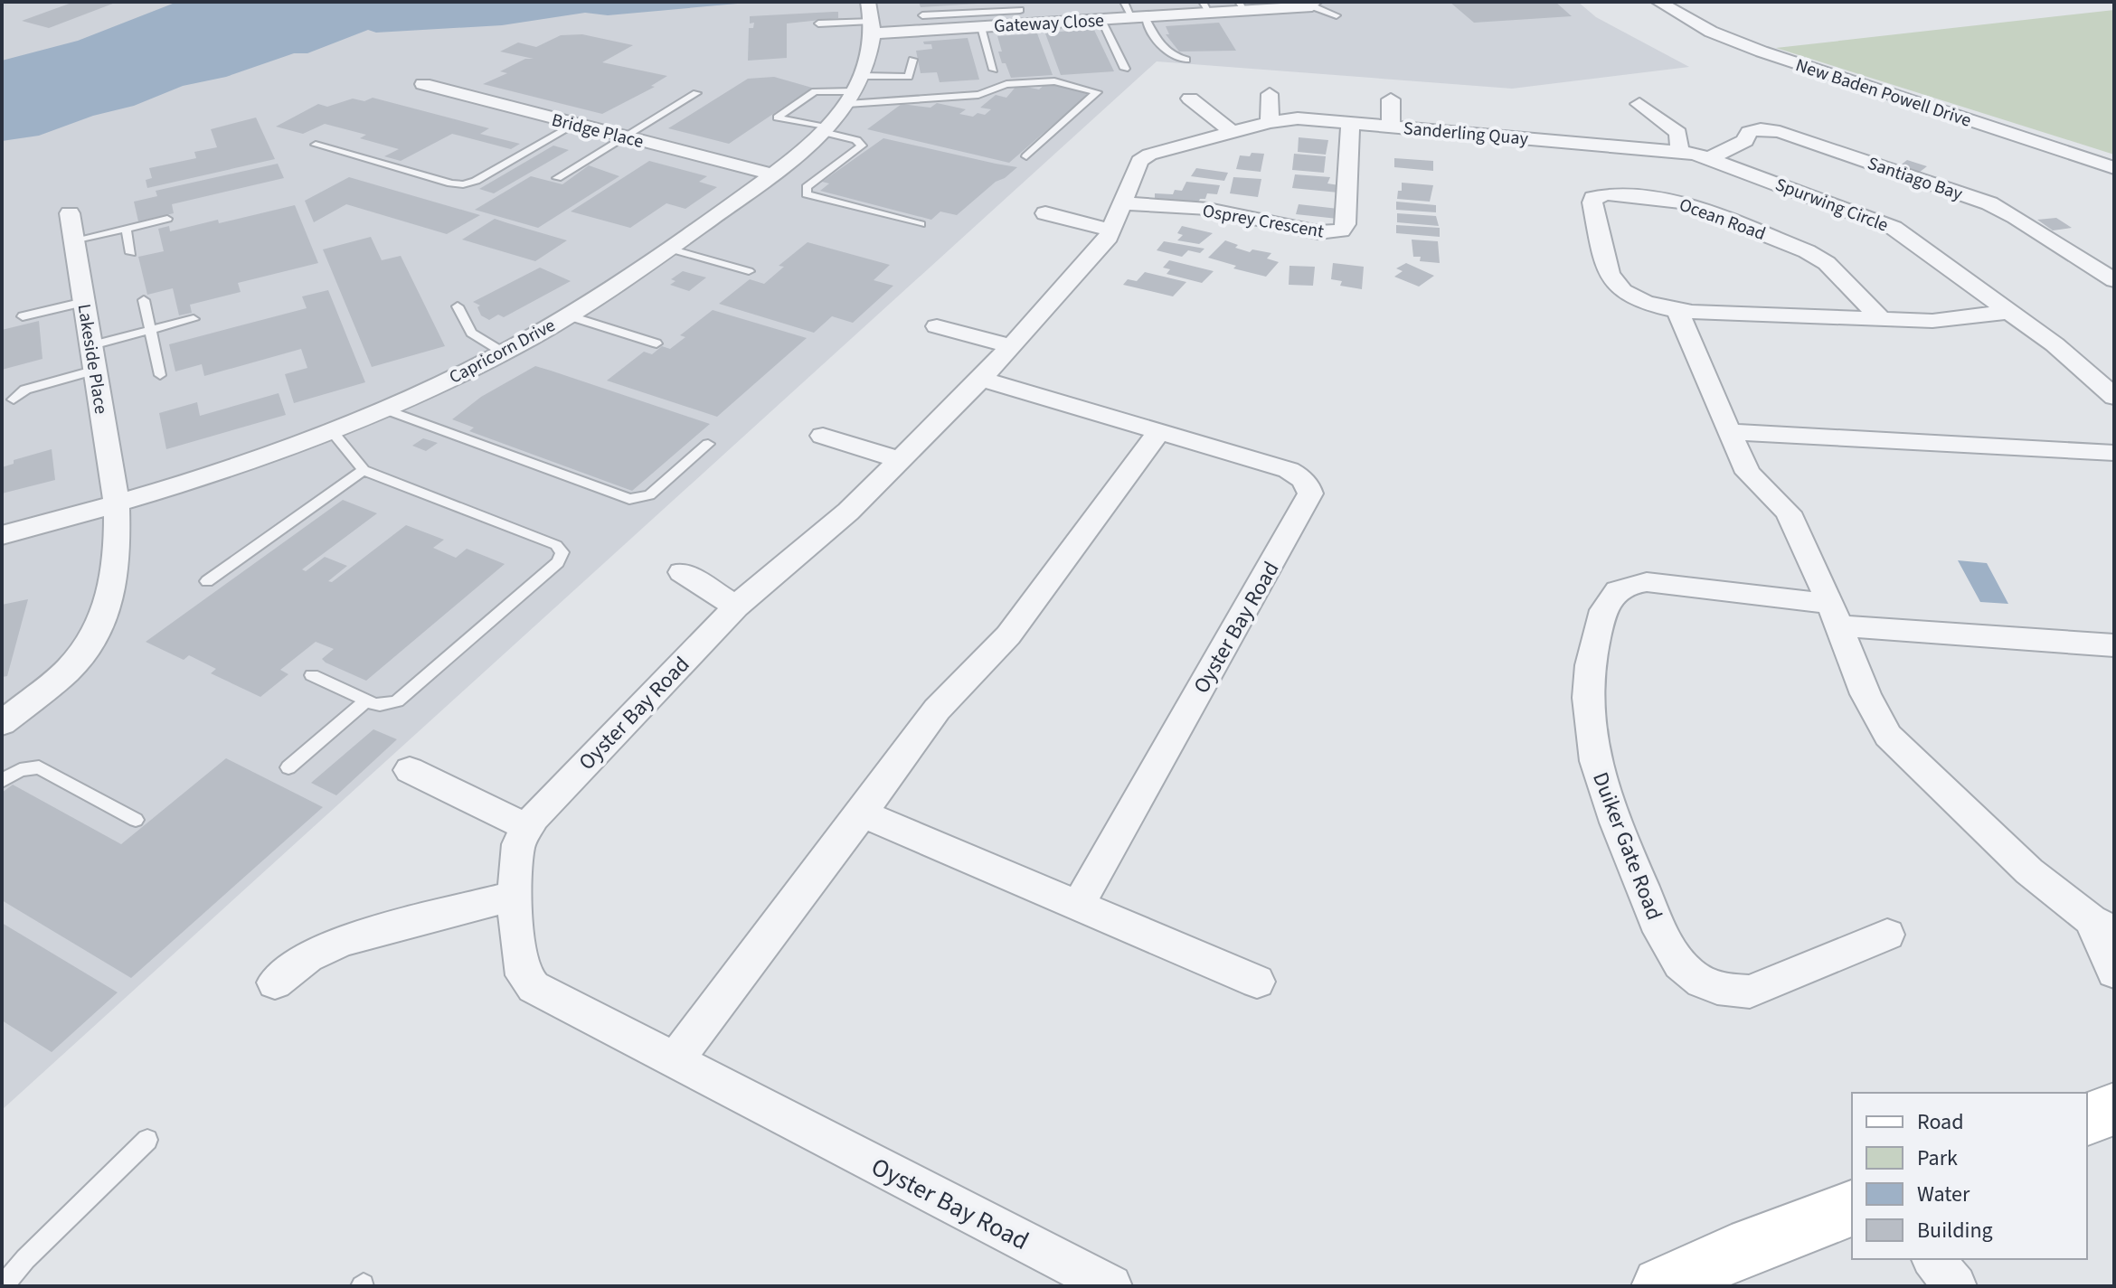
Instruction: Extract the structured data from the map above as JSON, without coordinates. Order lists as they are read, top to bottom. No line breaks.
{"streets":{"street":["Gateway Close","New Baden Powell Drive","Bridge Place","Sanderling Quay","Santiago Bay","Spurwing Circle","Ocean Road","Osprey Crescent","Capricorn Drive","Lakeside Place","Oyster Bay Road","Duiker Gate Road"]},"crossings":[["Gateway Close","Capricorn Drive"],["Bridge Place","Capricorn Drive"],["Sanderling Quay","Spurwing Circle"],["Sanderling Quay","Osprey Crescent"],["Santiago Bay","Spurwing Circle"],["Spurwing Circle","Ocean Road"],["Capricorn Drive","Lakeside Place"]],"legend":["Road","Park","Water","Building"]}
